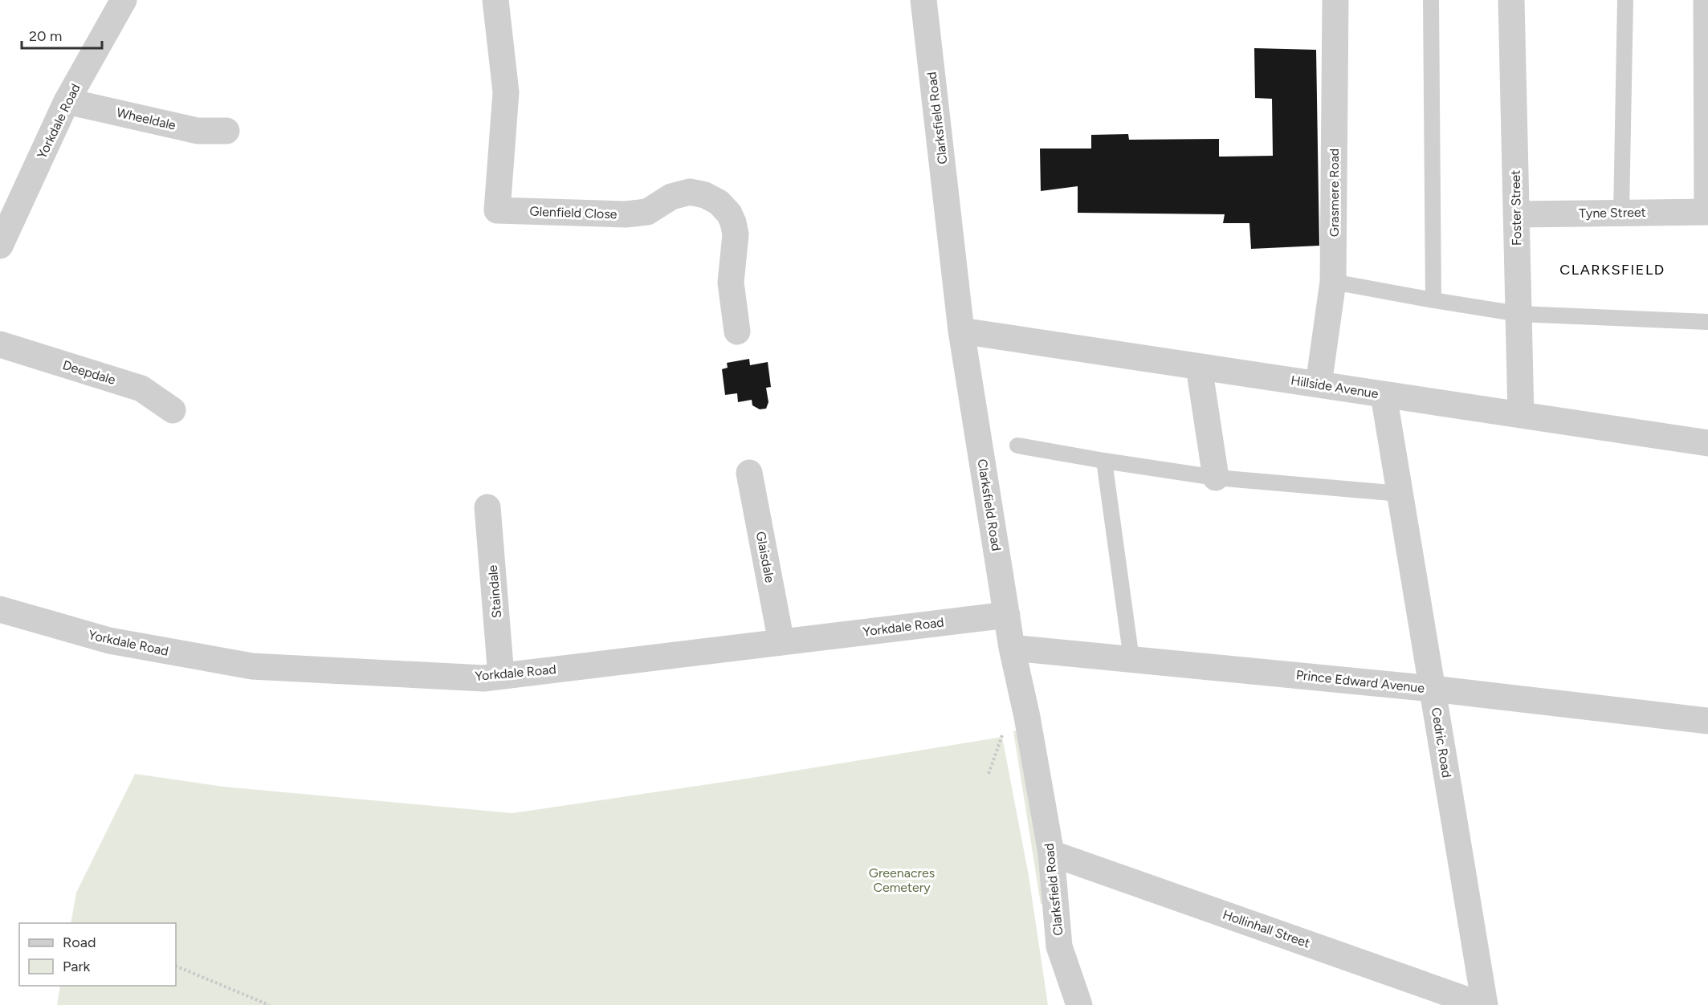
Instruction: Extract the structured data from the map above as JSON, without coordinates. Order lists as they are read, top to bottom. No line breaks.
{"streets":{"street":["Clarksfield Road","Wheeldale","Yorkdale Road","Grasmere Road","Foster Street","Glenfield Close","Tyne Street","Deepdale","Hillside Avenue","Glaisdale","Staindale","Prince Edward Avenue","Cedric Road","Hollinhall Street"]},"crossings":[["Clarksfield Road","Yorkdale Road"],["Clarksfield Road","Hillside Avenue"],["Clarksfield Road","Prince Edward Avenue"],["Clarksfield Road","Hollinhall Street"],["Wheeldale","Yorkdale Road"],["Yorkdale Road","Glaisdale"],["Yorkdale Road","Staindale"],["Grasmere Road","Hillside Avenue"],["Foster Street","Tyne Street"],["Foster Street","Hillside Avenue"],["Hillside Avenue","Cedric Road"],["Prince Edward Avenue","Cedric Road"],["Cedric Road","Hollinhall Street"]],"districts":["CLARKSFIELD"],"parks":["Greenacres Cemetery"],"legend":["Road","Park"],"scale_bar":"20 m"}
